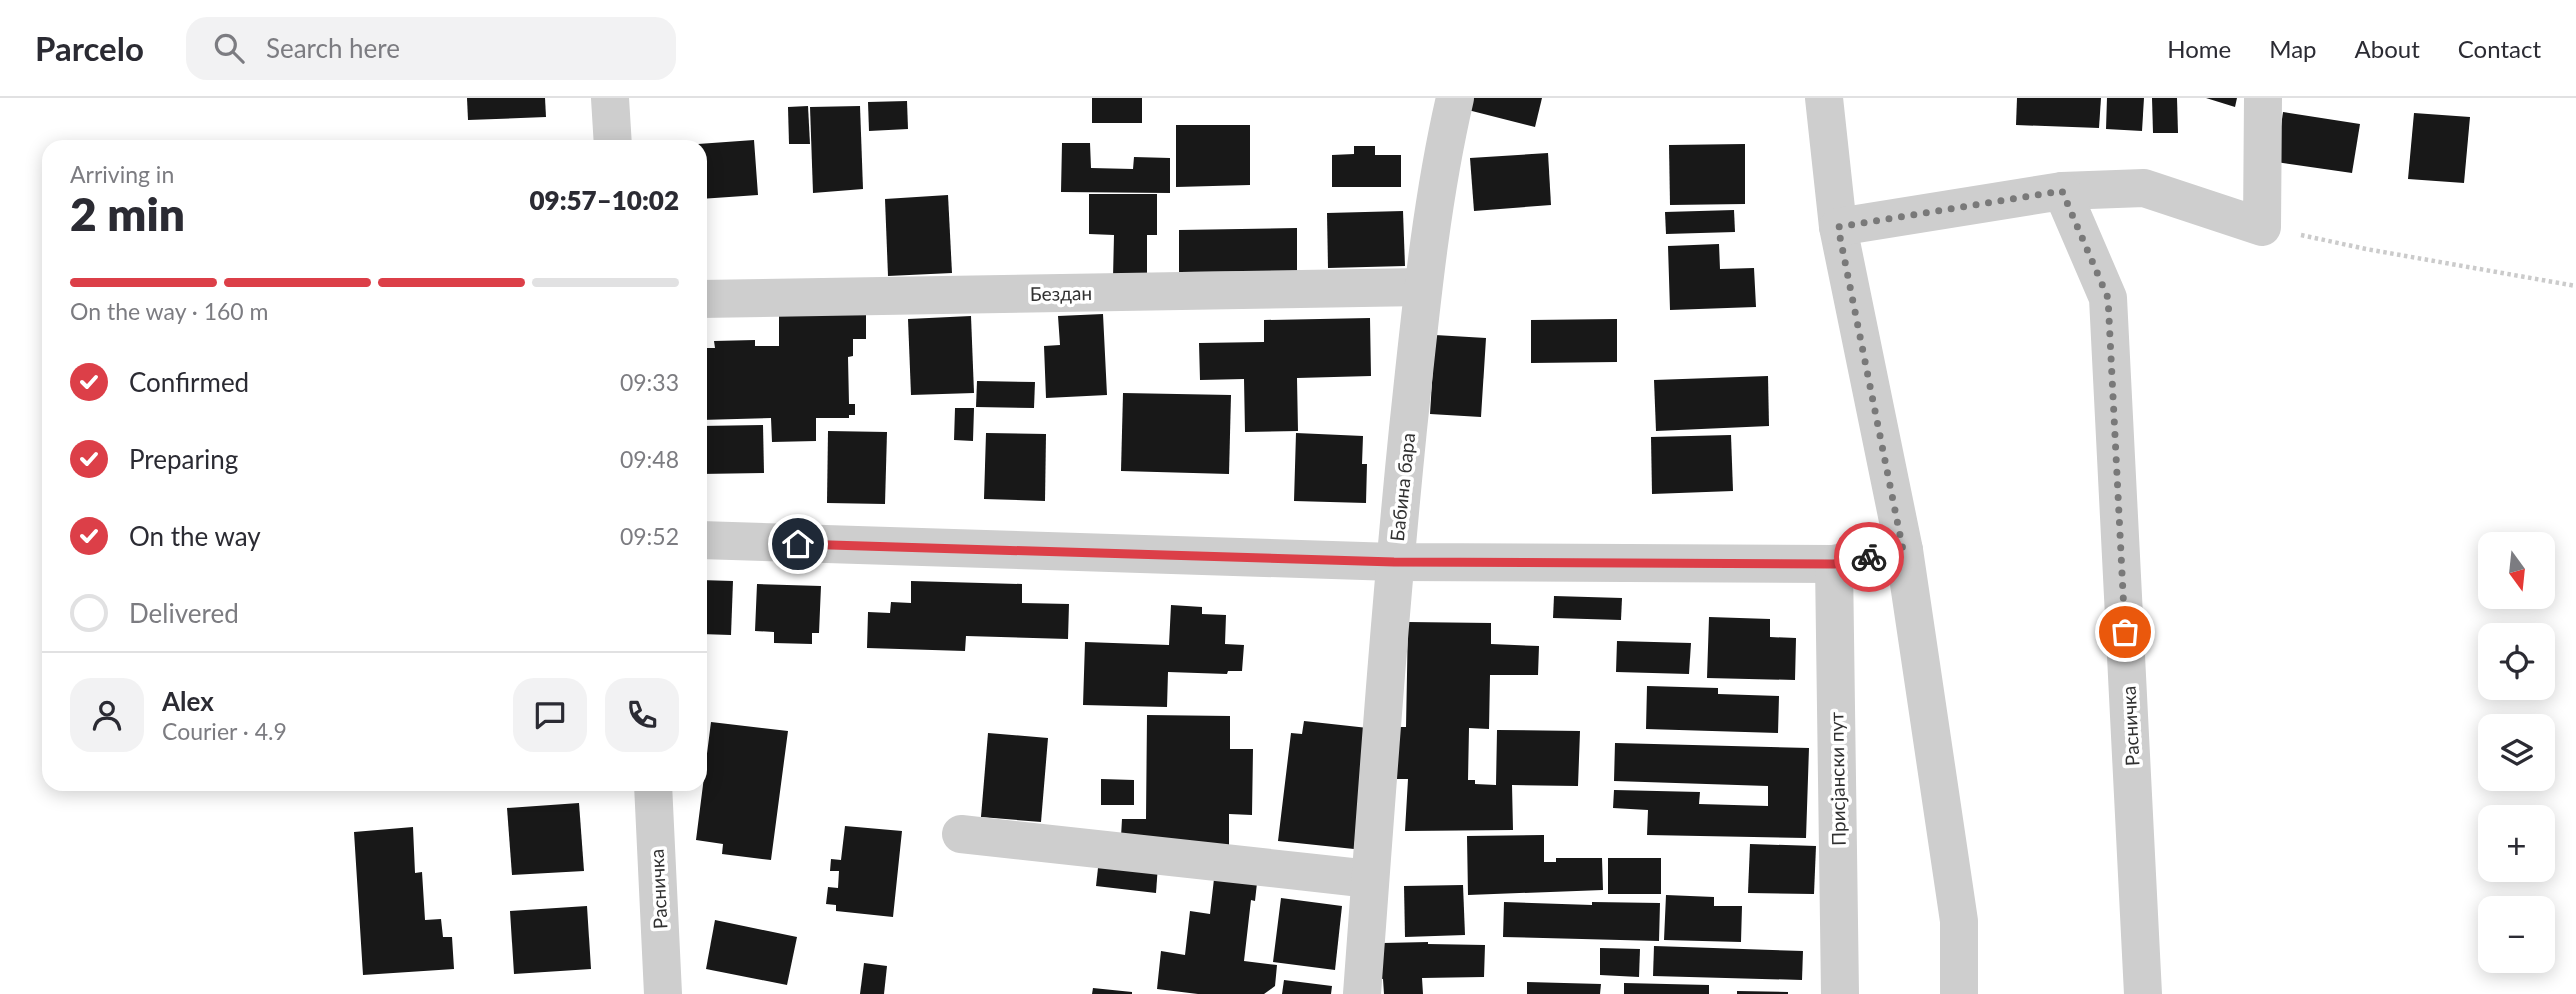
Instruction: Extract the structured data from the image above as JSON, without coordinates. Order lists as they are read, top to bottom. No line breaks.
{"streets":{"street":["Бездан","Бабина бара","Расничка","Присјански пут"]},"crossings":[["Бездан","Бабина бара"]],"north":"bottom","page":{"header":"Parcelo","search":"Search here","nav":["Home","Map","About","Contact"],"heading":["2 min","Arriving in","09:57–10:02"],"panel":["Alex","Courier · 4.9"],"bar":"On the way · 160 m","list":[["Confirmed","09:33"],["Preparing","09:48"],["On the way","09:52"],"Delivered"],"map_buttons":["+","−"]}}
